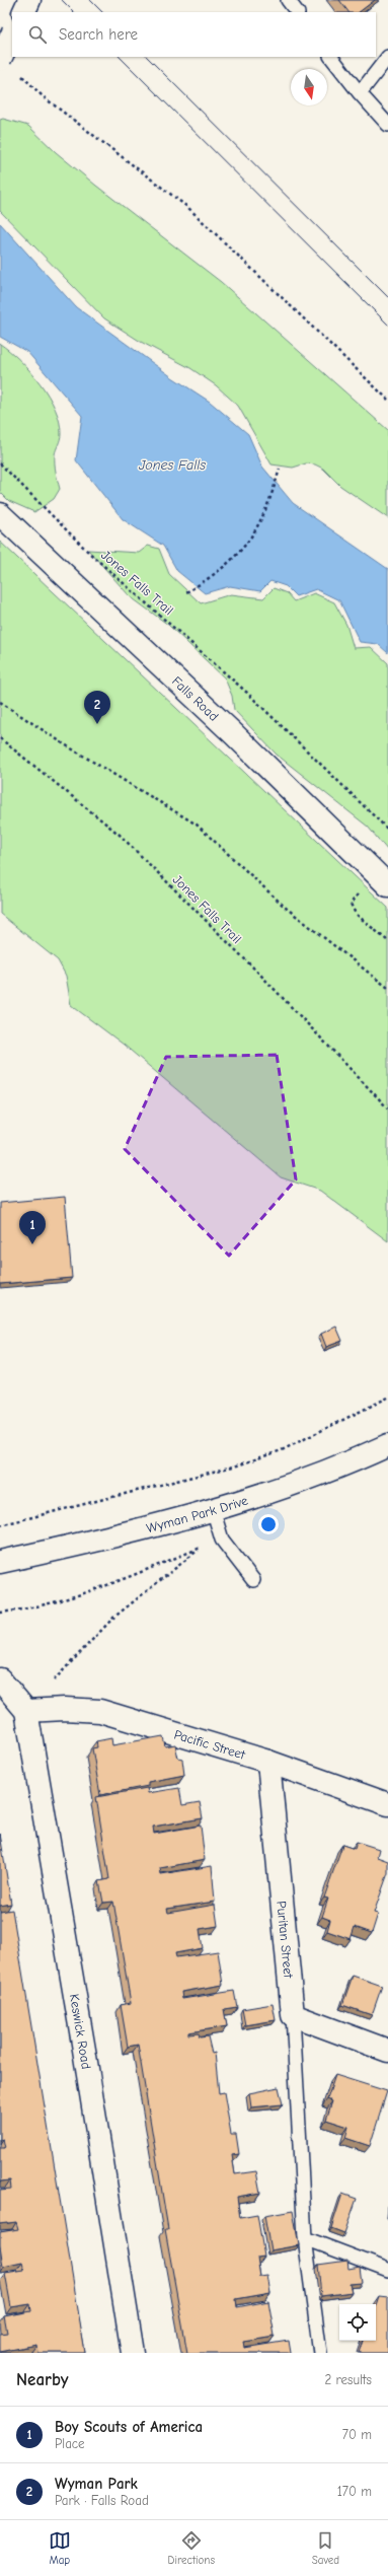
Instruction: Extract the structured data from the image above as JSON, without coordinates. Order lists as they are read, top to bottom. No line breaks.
{"streets":{"street":["Falls Road","Wyman Park Drive","Pacific Street","Puritan Street","Keswick Road"],"path":["Jones Falls Trail"]},"crossings":[["Pacific Street","Puritan Street"],["Pacific Street","Keswick Road"]],"water":["Jones Falls"],"north":"bottom","page":{"search":"Search here","pins":["2","1"],"heading":["Nearby","2 results"],"list":[{"mark":"1","name":"Boy Scouts of America","note":"Place","value":"70 m"},{"mark":"2","name":"Wyman Park","note":"Park · Falls Road","value":"170 m"}],"nav":["Map","Directions","Saved"]}}
